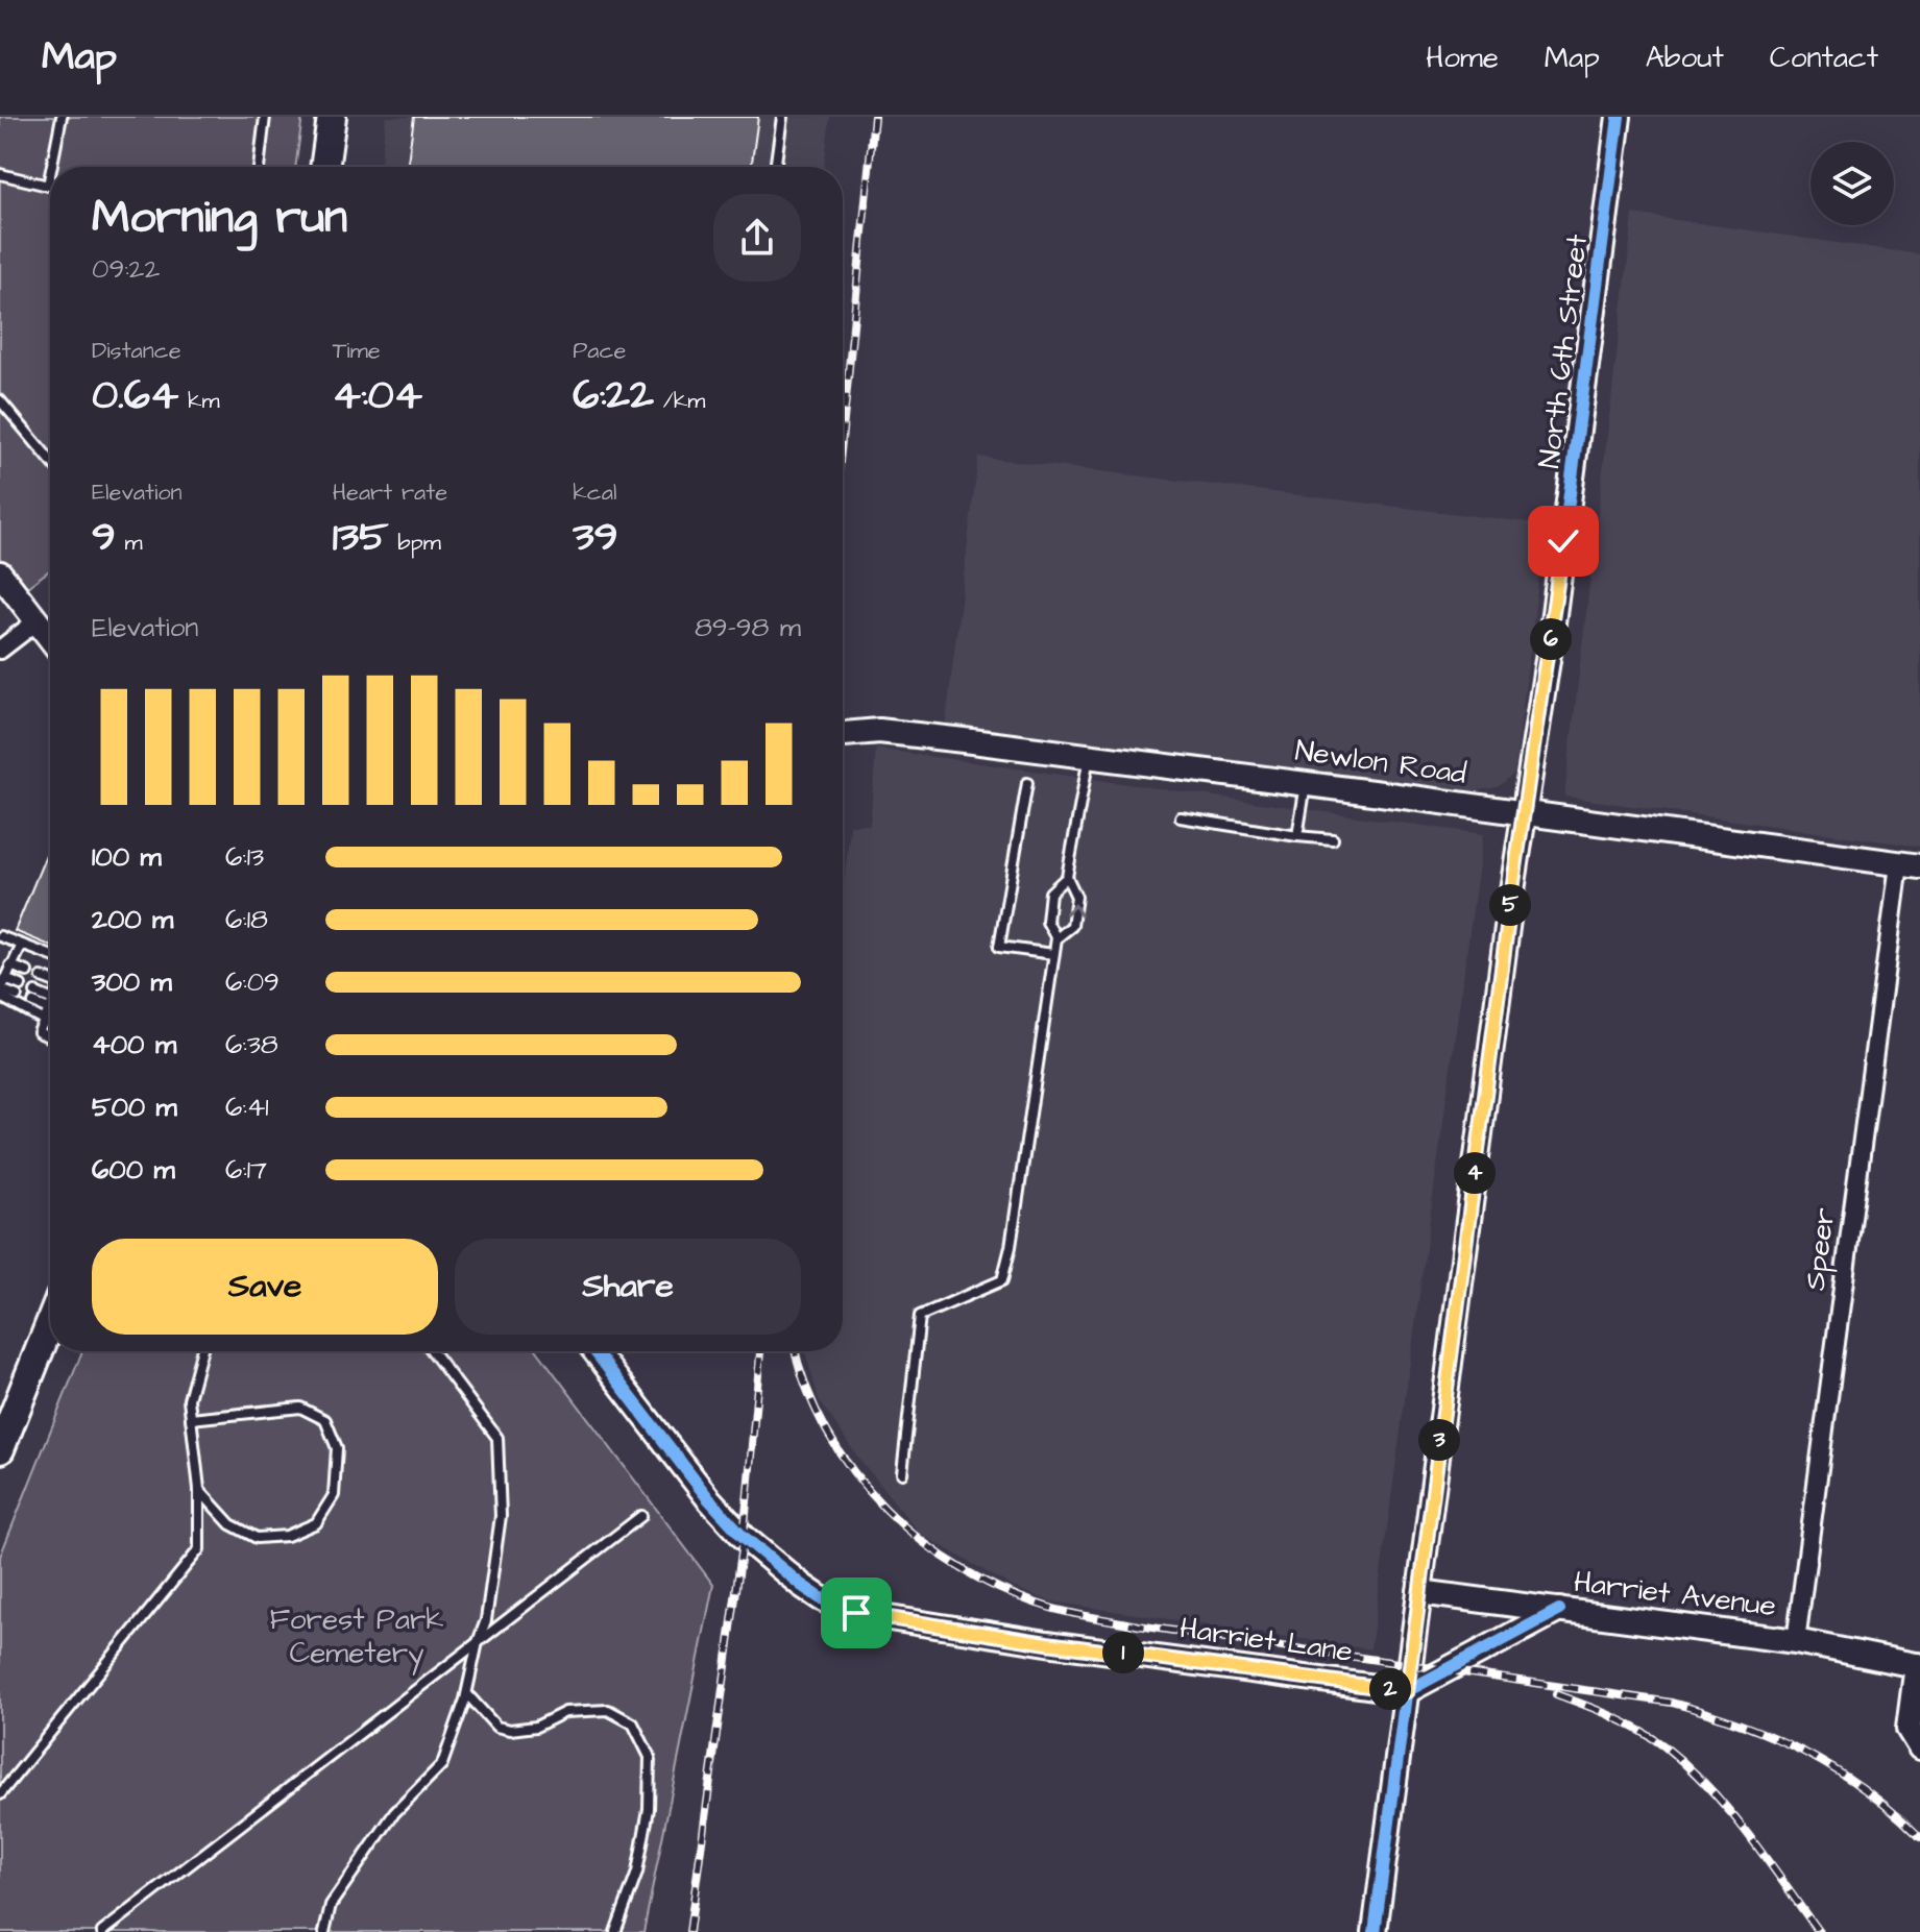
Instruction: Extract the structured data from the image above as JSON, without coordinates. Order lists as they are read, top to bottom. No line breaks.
{"streets":{"street":["North 6th Street","Newlon Road","Speer","Harriet Avenue","Harriet Lane"]},"crossings":[["North 6th Street","Newlon Road"],["North 6th Street","Harriet Avenue"],["North 6th Street","Harriet Lane"],["Newlon Road","Speer"],["Speer","Harriet Avenue"]],"parks":["Forest Park Cemetery"],"page":{"header":"Map","nav":["Home","Map","About","Contact"],"heading":["Morning run","09:22"],"stats":[["Distance","0.64 km"],["Time","4:04"],["Pace","6:22 /km"],["Elevation","9 m"],["Heart rate","135 bpm"],["kcal","39"]],"chart":["Elevation","89–98 m"],"pins":["6","5","4","3","1","2"],"list":[{"name":"100 m","note":"6:13"},{"name":"200 m","note":"6:18"},{"name":"300 m","note":"6:09"},{"name":"400 m","note":"6:38"},{"name":"500 m","note":"6:41"},{"name":"600 m","note":"6:17"}],"buttons":["Save","Share"]}}
